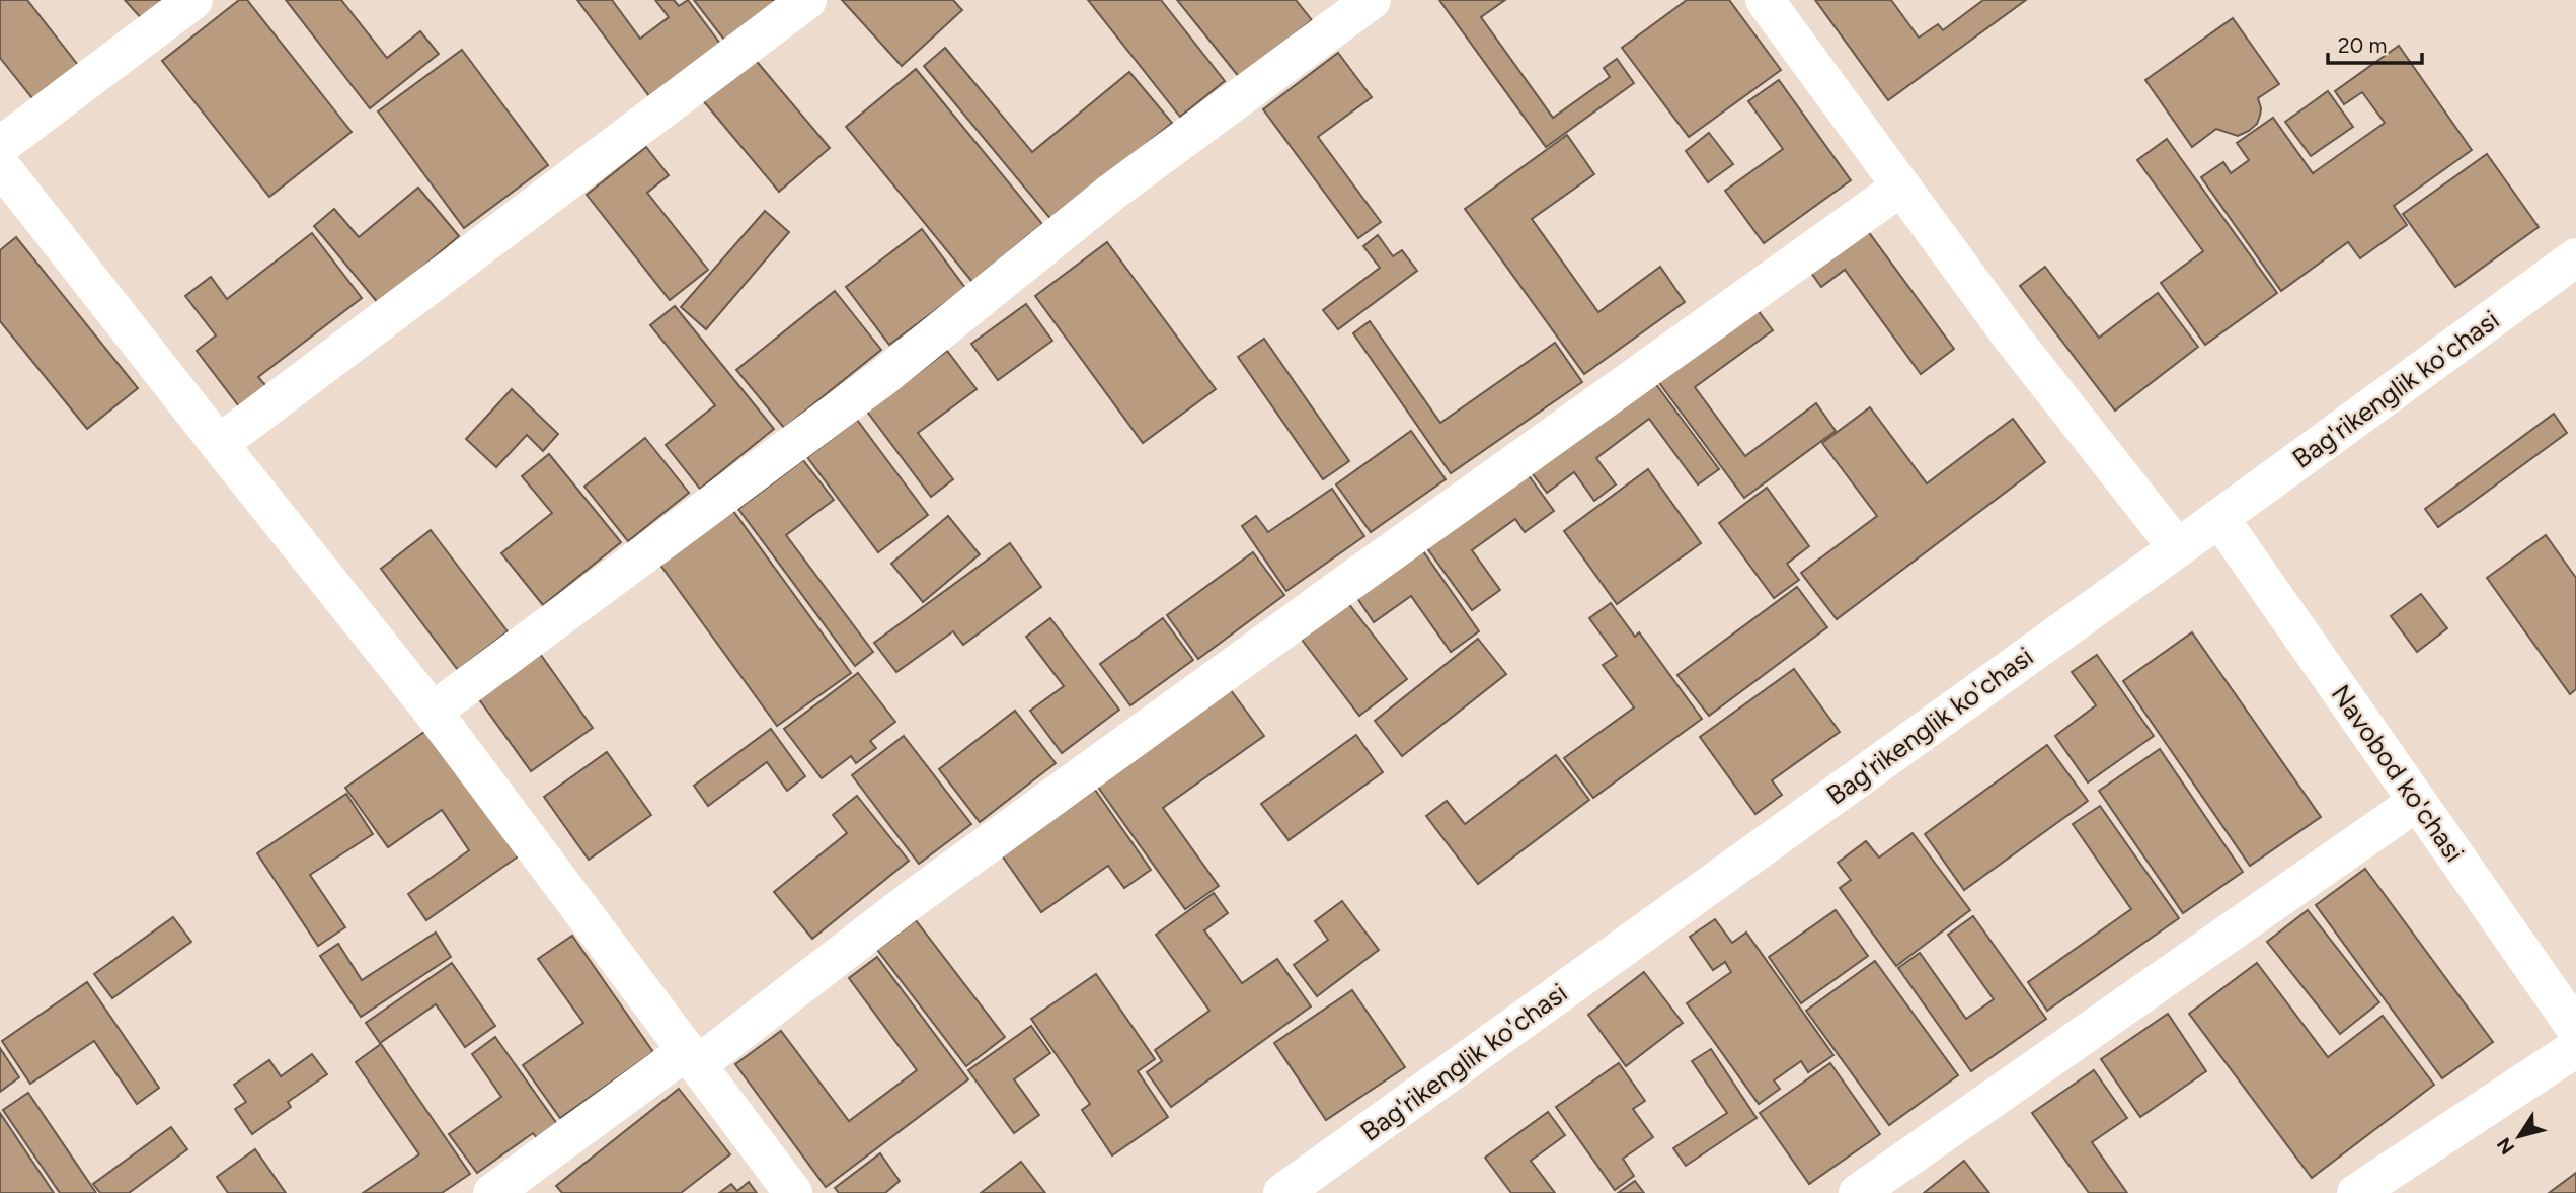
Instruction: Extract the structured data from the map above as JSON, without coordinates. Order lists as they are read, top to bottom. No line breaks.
{"streets":{"main road":["Bag'rikenglik ko'chasi","Navobod ko'chasi"]},"crossings":[["Bag'rikenglik ko'chasi","Navobod ko'chasi"]],"scale_bar":"20 m","north":"bottom left"}
